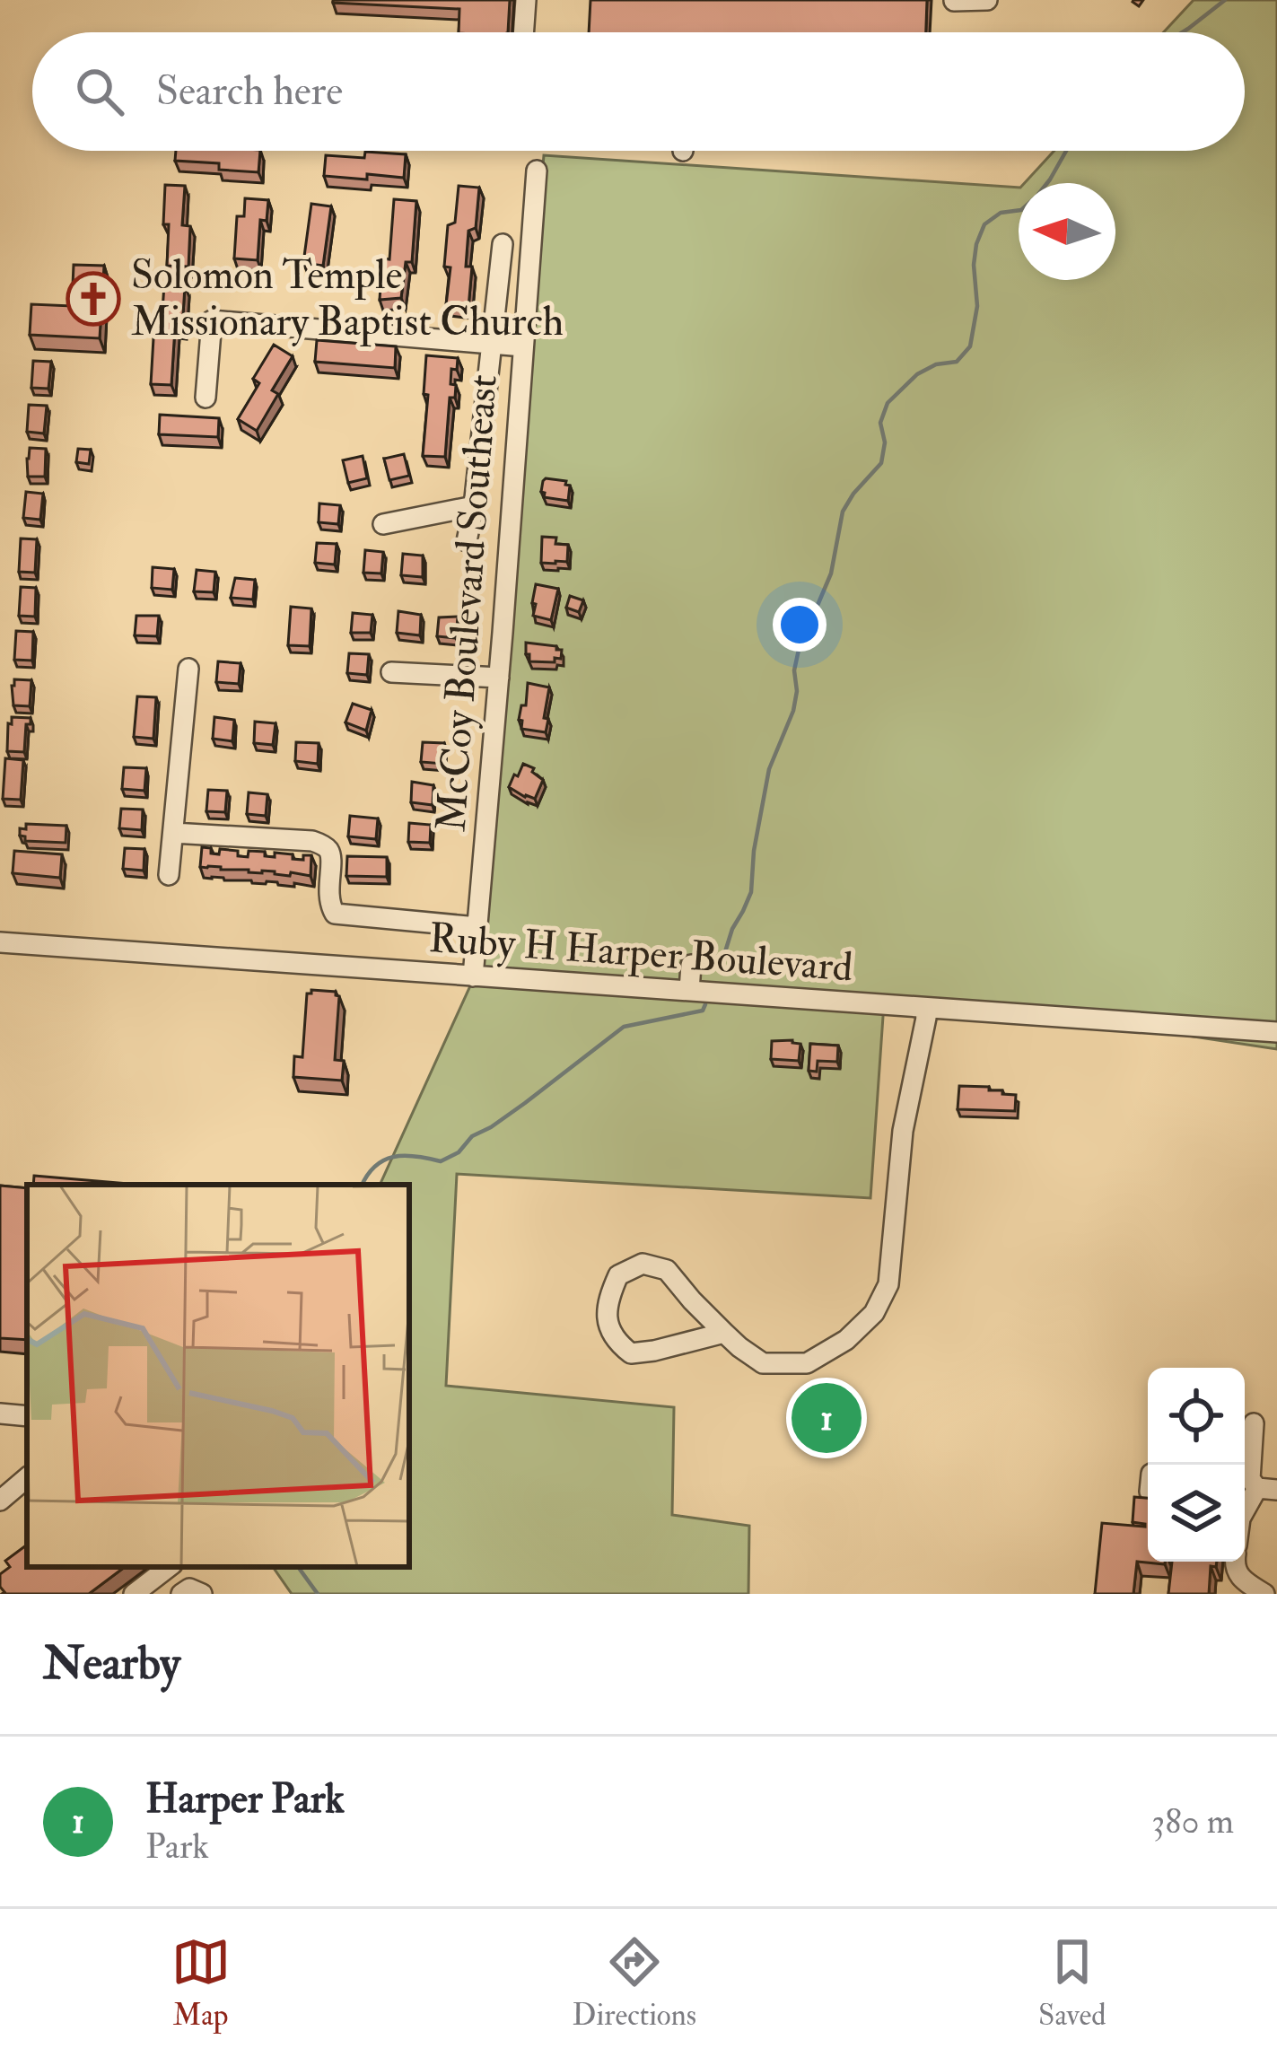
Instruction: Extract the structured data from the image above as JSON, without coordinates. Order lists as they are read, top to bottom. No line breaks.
{"streets":{"street":["McCoy Boulevard Southeast","Ruby H Harper Boulevard"]},"crossings":[["McCoy Boulevard Southeast","Ruby H Harper Boulevard"]],"places":{"church":["Solomon Temple Missionary Baptist Church"]},"north":"left","page":{"search":"Search here","pins":"1","heading":"Nearby","list":[{"mark":"1","name":"Harper Park","note":"Park","value":"380 m"}],"nav":["Map","Directions","Saved"]}}
